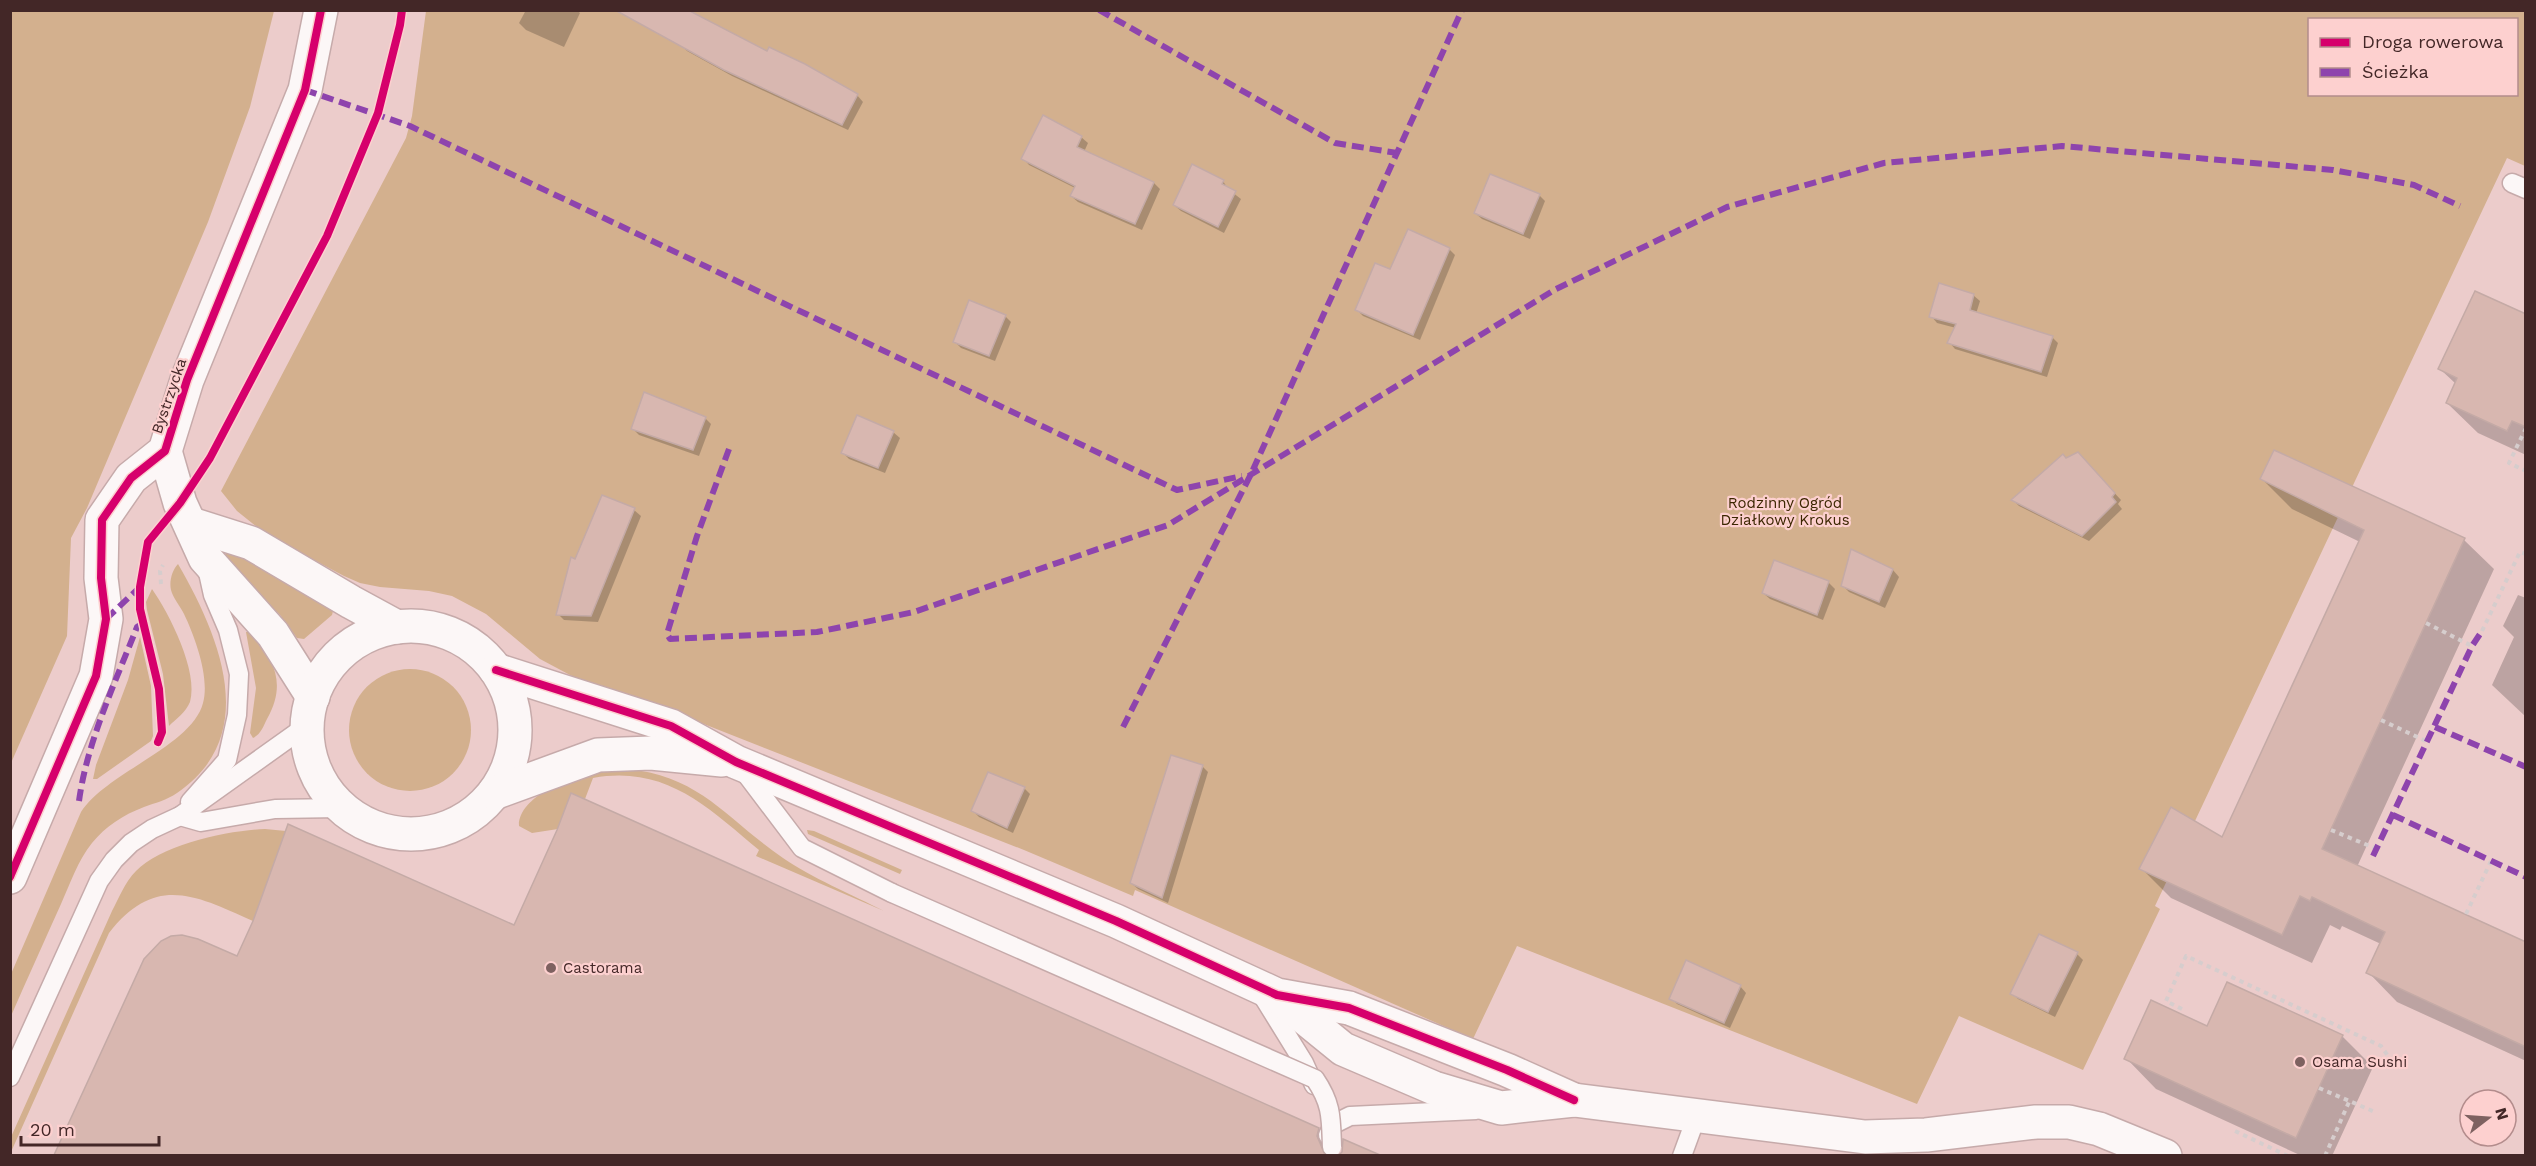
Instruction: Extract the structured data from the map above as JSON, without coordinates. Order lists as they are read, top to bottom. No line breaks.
{"streets":{"street":["Bystrzycka"]},"parks":["Rodzinny Ogród Działkowy Krokus"],"places":["Castorama","Osama Sushi"],"legend":["Droga rowerowa","Ścieżka"],"scale_bar":"20 m","north":"right"}
